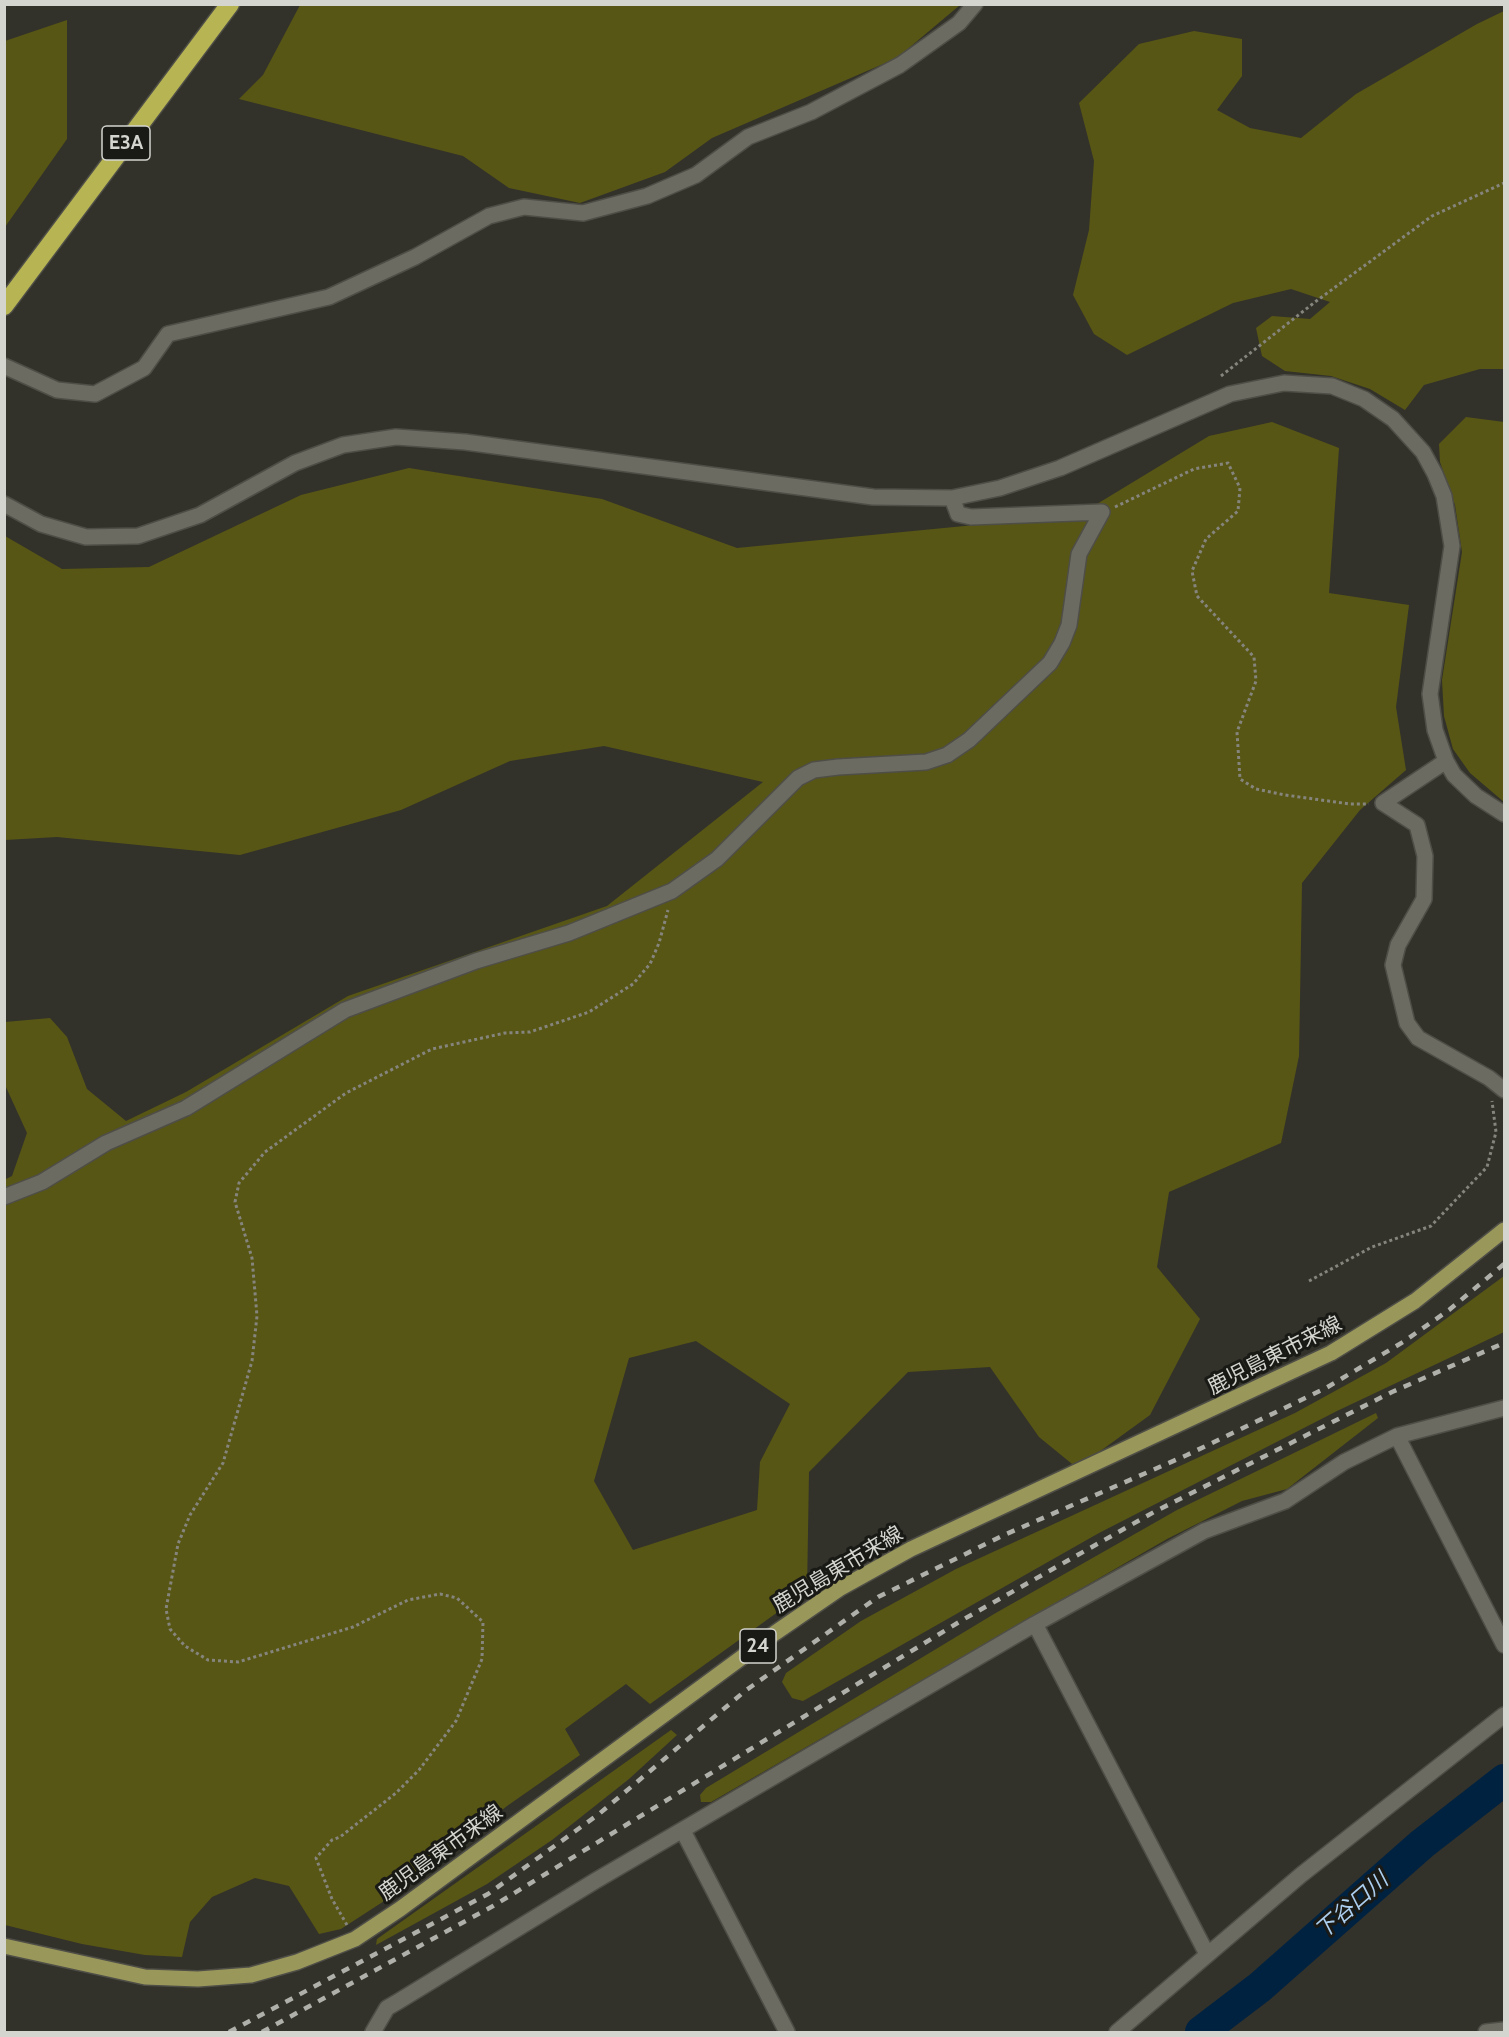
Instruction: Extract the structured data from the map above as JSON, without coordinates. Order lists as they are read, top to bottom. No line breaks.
{"streets":{"highway":["E3A"],"main road":["鹿児島東市来線","24"]},"water":["下谷口川"]}
